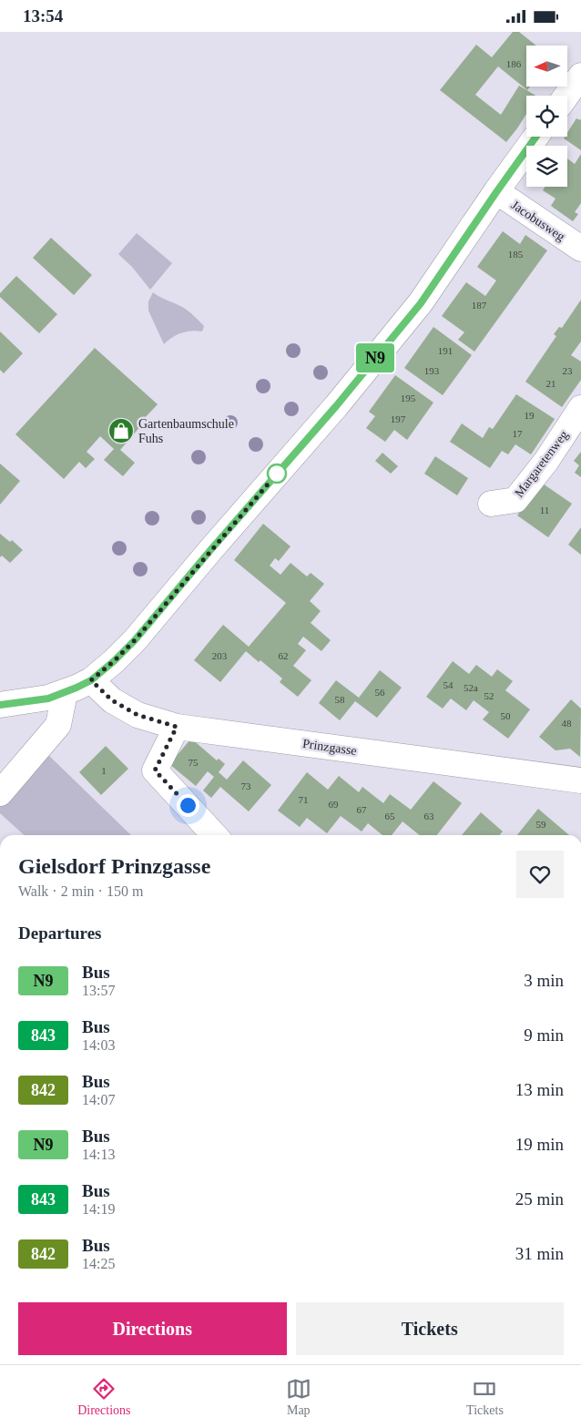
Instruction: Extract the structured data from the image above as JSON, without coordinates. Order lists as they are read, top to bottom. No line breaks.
{"streets":{"street":["Jacobusweg","Margaretenweg","Prinzgasse"]},"places":{"shop":["Gartenbaumschule Fuhs"]},"lines":["bus line N9"],"house_numbers":["186","185","187","191","193","23","21","195","19","197","17","11","203","62","54","52a","56","52","58","50","48","75","1","73","71","69","67","65","63","59"],"north":"left","page":{"status":"13:54","on_map":"N9","heading":[["Gielsdorf Prinzgasse","Walk · 2 min · 150 m"],"Departures"],"list":[{"mark":"N9","name":"Bus","note":"13:57","value":"3 min"},{"mark":"843","name":"Bus","note":"14:03","value":"9 min"},{"mark":"842","name":"Bus","note":"14:07","value":"13 min"},{"mark":"N9","name":"Bus","note":"14:13","value":"19 min"},{"mark":"843","name":"Bus","note":"14:19","value":"25 min"},{"mark":"842","name":"Bus","note":"14:25","value":"31 min"}],"buttons":["Directions","Tickets"],"tabs":["Directions","Map","Tickets"]}}
